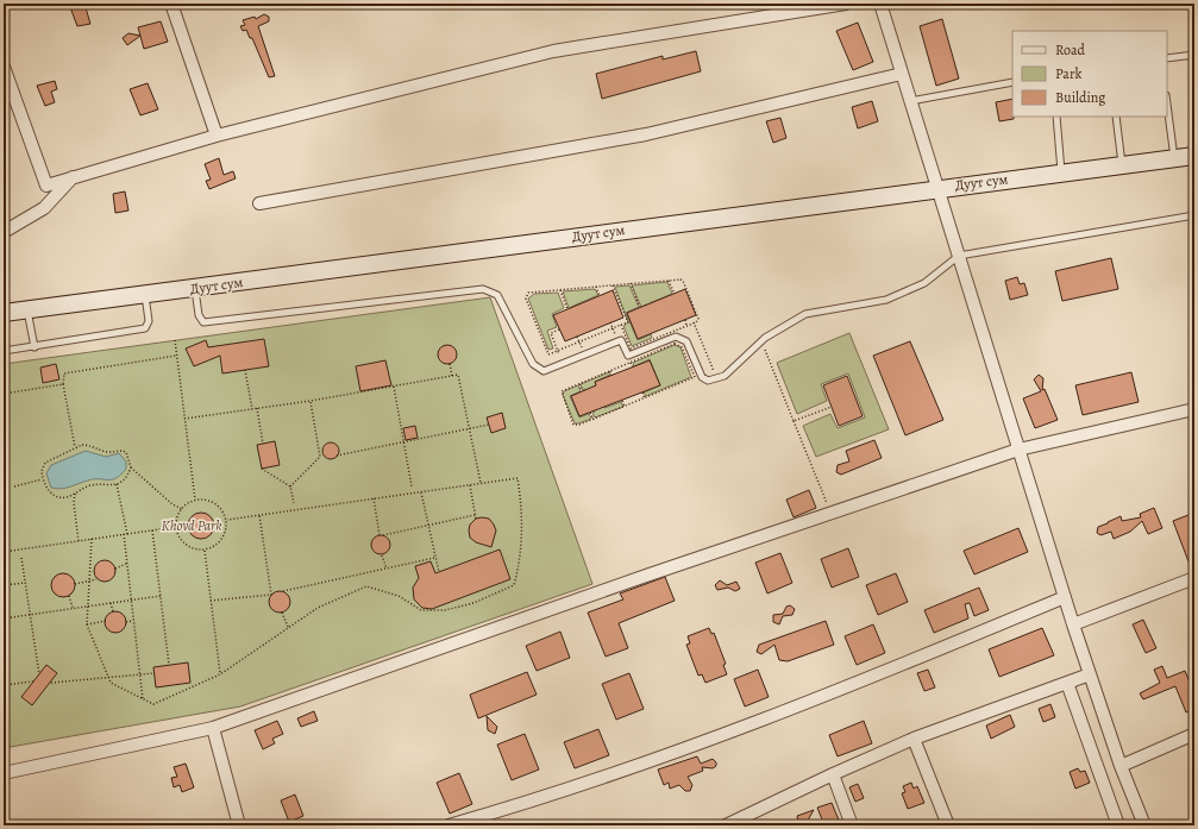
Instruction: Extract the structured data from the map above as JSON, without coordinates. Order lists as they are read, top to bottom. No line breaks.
{"streets":{"main road":["Дуут сум"]},"parks":["Khovd Park"],"legend":["Road","Park","Building"]}
